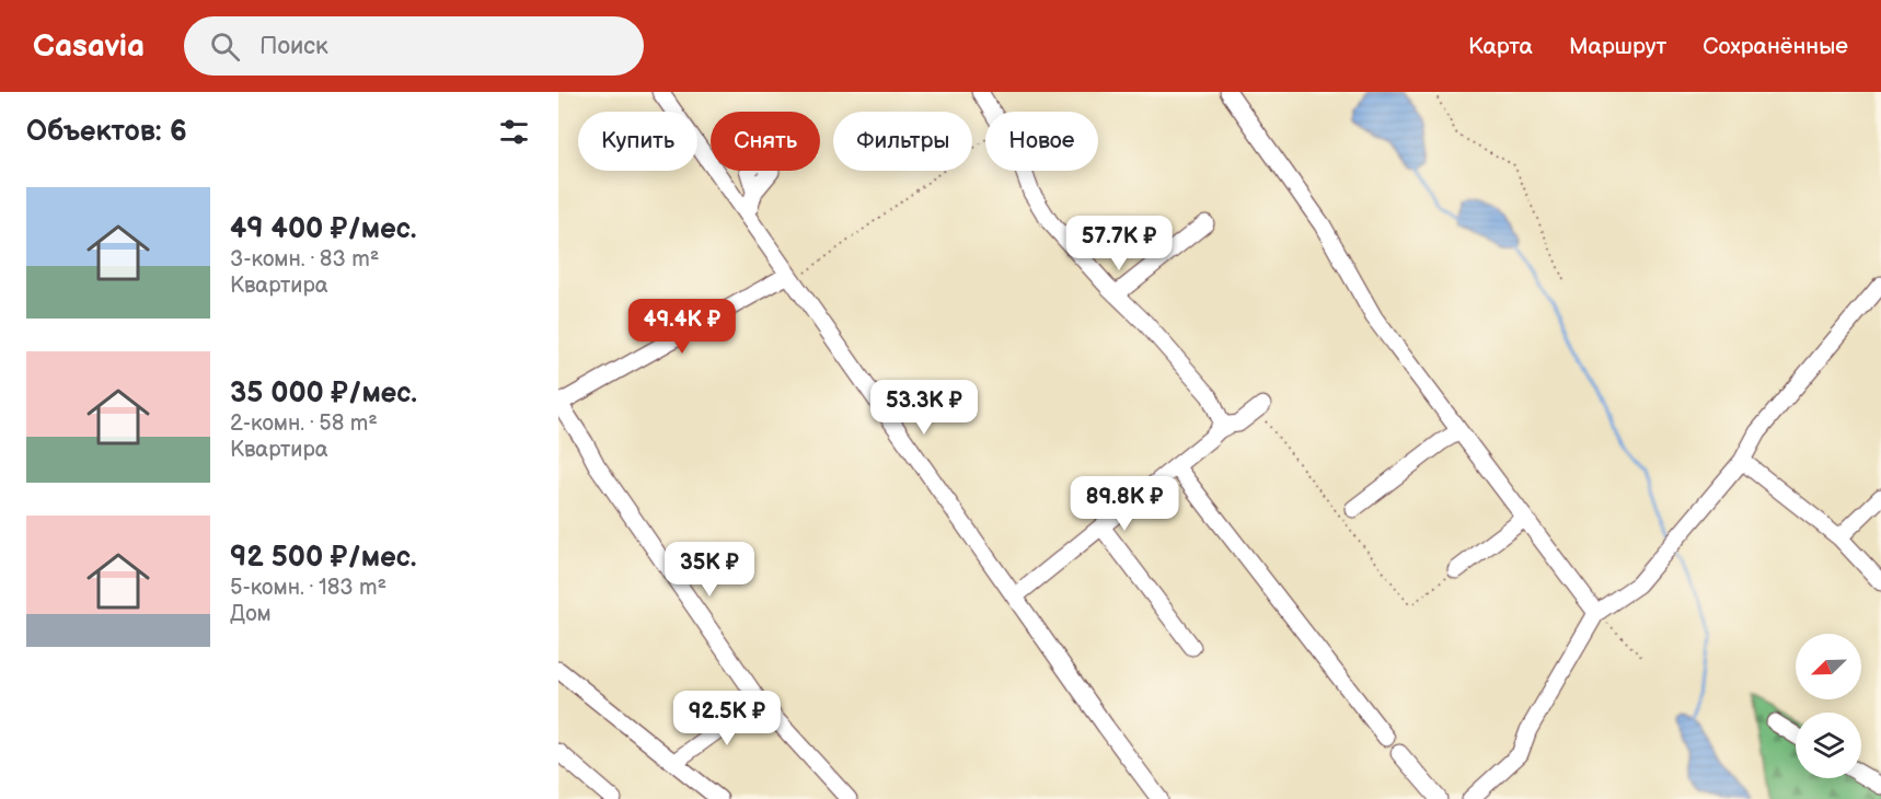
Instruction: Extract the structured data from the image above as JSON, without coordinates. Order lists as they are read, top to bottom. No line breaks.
{"north":"bottom left","page":{"header":"Casavia","search":"Поиск","nav":["Карта","Маршрут","Сохранённые"],"heading":"Объектов: 6","chip":["Купить","Снять","Фильтры","Новое"],"list":[{"name":"49 400 ₽/мес.","note":"3-комн. · 83 m² · Квартира"},{"name":"35 000 ₽/мес.","note":"2-комн. · 58 m² · Квартира"},{"name":"92 500 ₽/мес.","note":"5-комн. · 183 m² · Дом"}],"price":["57.7K ₽","49.4K ₽","53.3K ₽","89.8K ₽","35K ₽","92.5K ₽"]}}
